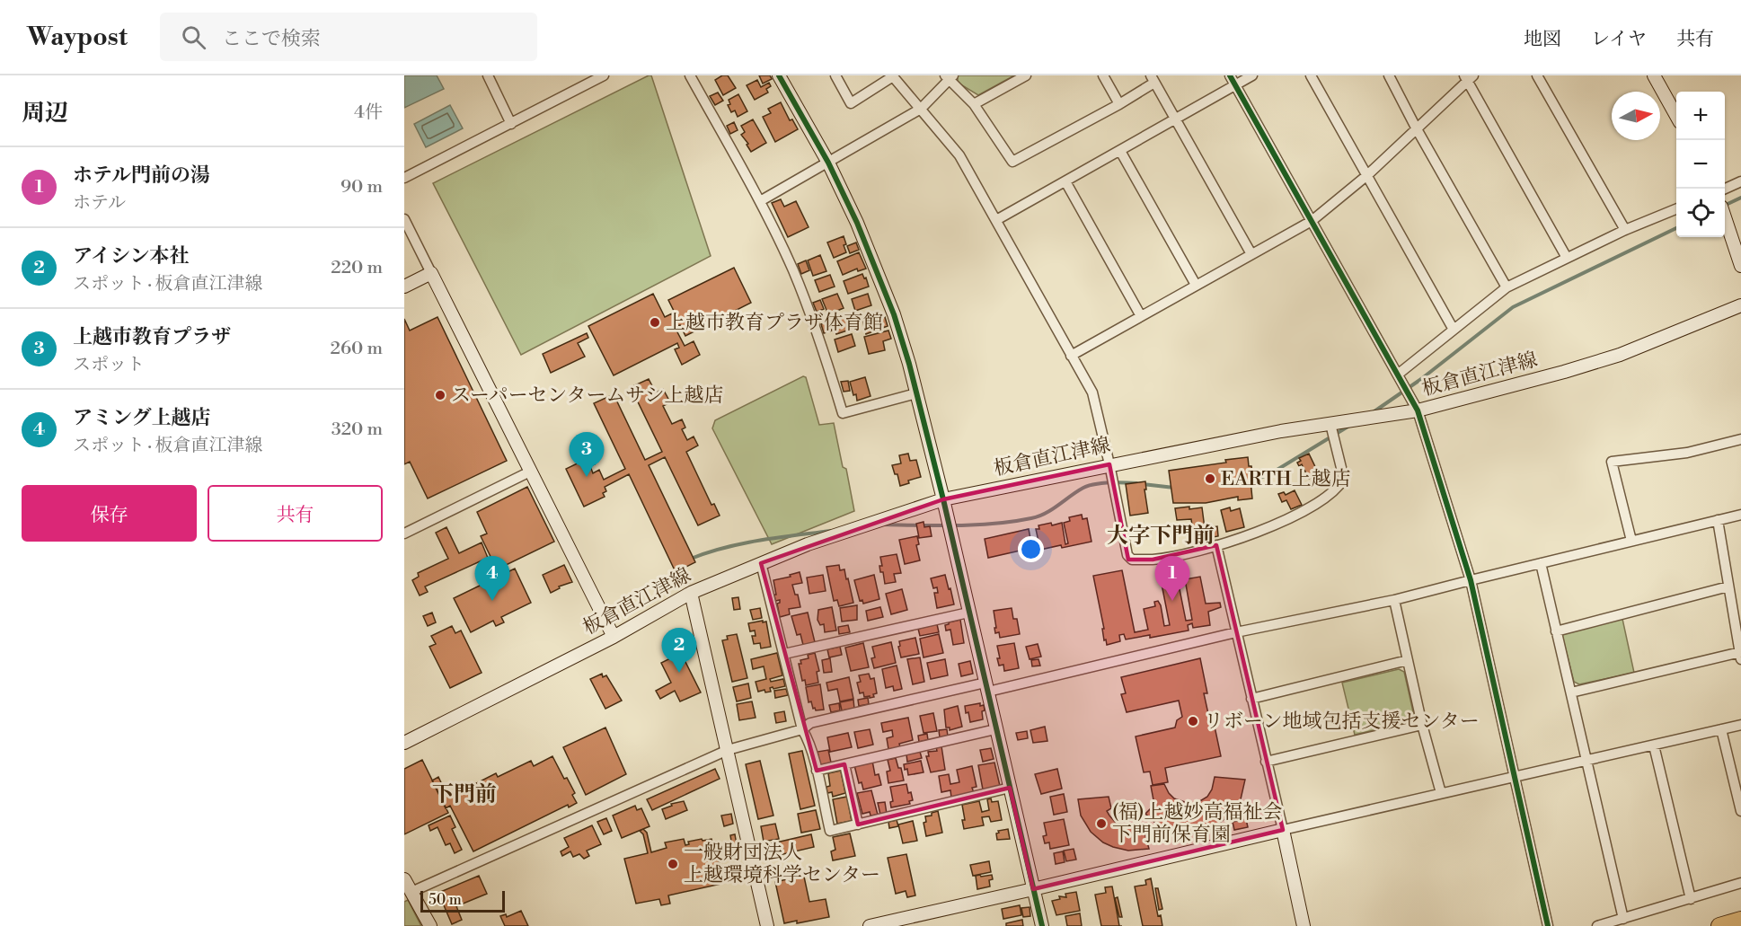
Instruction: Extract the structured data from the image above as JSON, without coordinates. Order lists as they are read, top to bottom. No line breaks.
{"streets":{"street":["板倉直江津線"]},"districts":["大字下門前","下門前"],"places":["上越市教育プラザ体育館","スーパーセンタームサシ上越店","EARTH上越店","リボーン地域包括支援センター","(福)上越妙高福祉会 下門前保育園","一般財団法人 上越環境科学センター"],"scale_bar":"50 m","north":"right","page":{"header":"Waypost","search":"ここで検索","nav":["地図","レイヤ","共有"],"heading":["周辺","4件"],"map_buttons":["+","−"],"list":[{"mark":"1","name":"ホテル門前の湯","note":"ホテル","value":"90 m"},{"mark":"2","name":"アイシン本社","note":"スポット · 板倉直江津線","value":"220 m"},{"mark":"3","name":"上越市教育プラザ","note":"スポット","value":"260 m"},{"mark":"4","name":"アミング上越店","note":"スポット · 板倉直江津線","value":"320 m"}],"pins":["3","1","4","2"],"buttons":["保存","共有"],"scale":"50 m"}}
